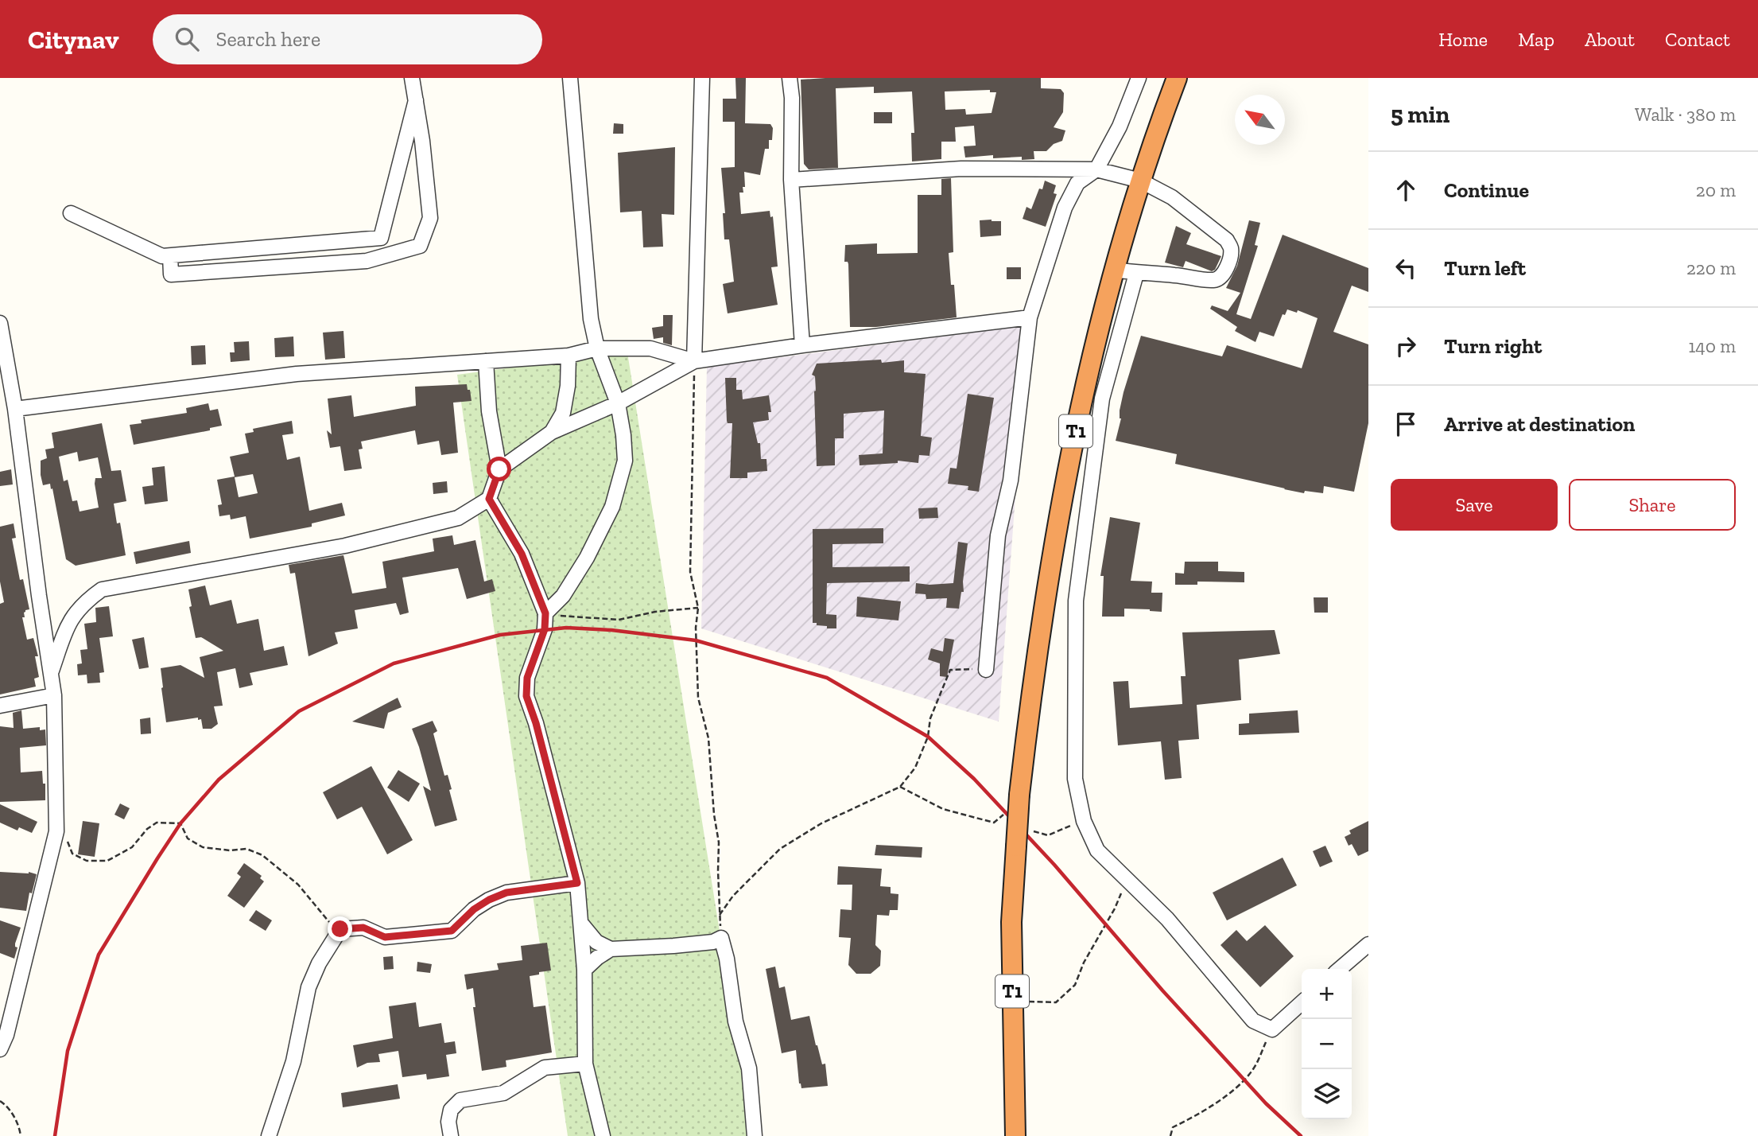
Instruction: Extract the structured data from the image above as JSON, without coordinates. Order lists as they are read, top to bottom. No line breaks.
{"streets":{"highway":["T1"]},"north":"top left","page":{"header":"Citynav","search":"Search here","nav":["Home","Map","About","Contact"],"heading":["5 min","Walk · 380 m"],"list":[["Continue","20 m"],["Turn left","220 m"],["Turn right","140 m"],"Arrive at destination"],"buttons":["Save","Share"],"map_buttons":["+","−"]}}
